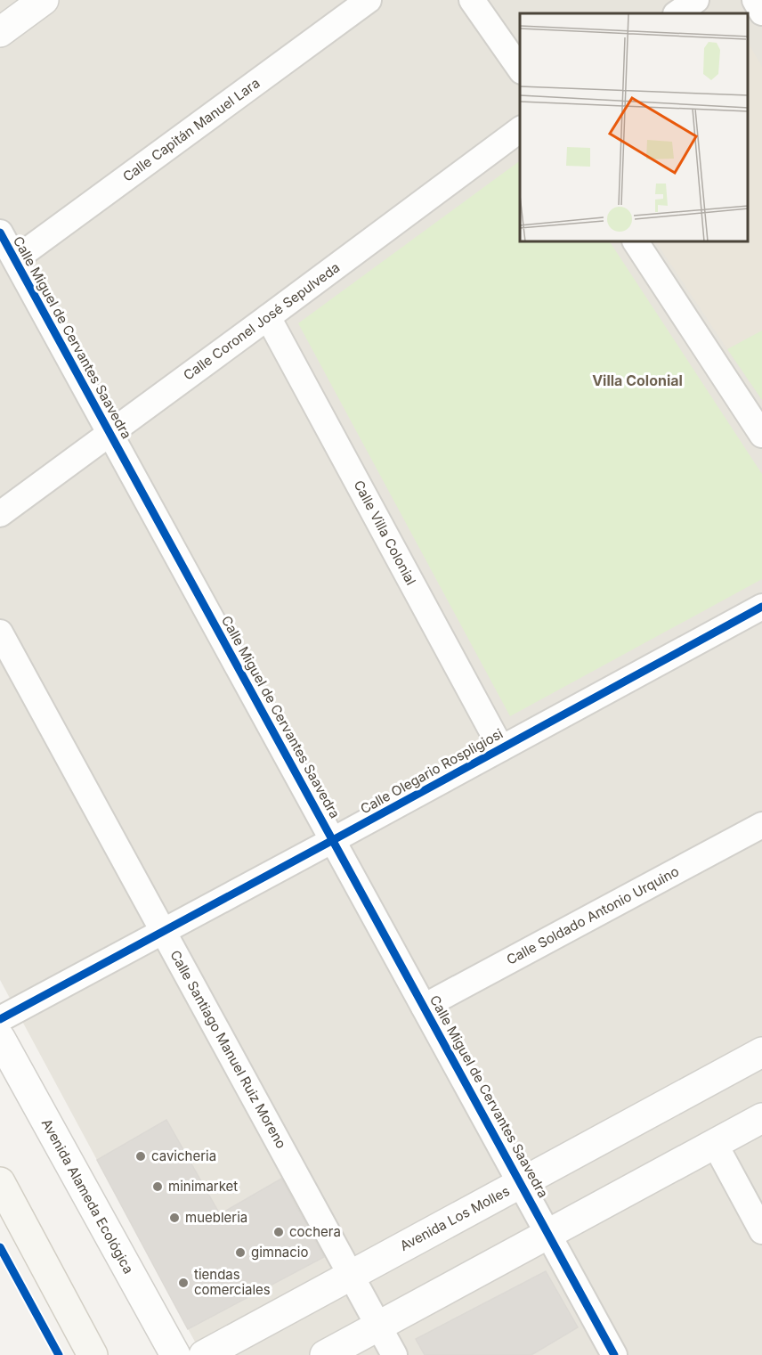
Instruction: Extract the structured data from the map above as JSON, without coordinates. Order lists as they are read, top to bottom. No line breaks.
{"streets":{"street":["Calle Capitán Manuel Lara","Calle Coronel José Sepulveda","Calle Miguel de Cervantes Saavedra","Calle Villa Colonial","Calle Olegario Rospligiosi","Calle Soldado Antonio Urquino","Calle Santiago Manuel Ruiz Moreno","Avenida Alameda Ecológica","Avenida Los Molles"]},"crossings":[["Calle Capitán Manuel Lara","Calle Miguel de Cervantes Saavedra"],["Calle Coronel José Sepulveda","Calle Miguel de Cervantes Saavedra"],["Calle Coronel José Sepulveda","Calle Villa Colonial"],["Calle Miguel de Cervantes Saavedra","Calle Olegario Rospligiosi"],["Calle Miguel de Cervantes Saavedra","Calle Soldado Antonio Urquino"],["Calle Miguel de Cervantes Saavedra","Avenida Los Molles"],["Calle Villa Colonial","Calle Olegario Rospligiosi"],["Calle Olegario Rospligiosi","Calle Santiago Manuel Ruiz Moreno"],["Calle Santiago Manuel Ruiz Moreno","Avenida Los Molles"]],"districts":["Villa Colonial"],"places":["cavicheria","minimarket","muebleria","cochera","gimnacio","tiendas comerciales"]}
